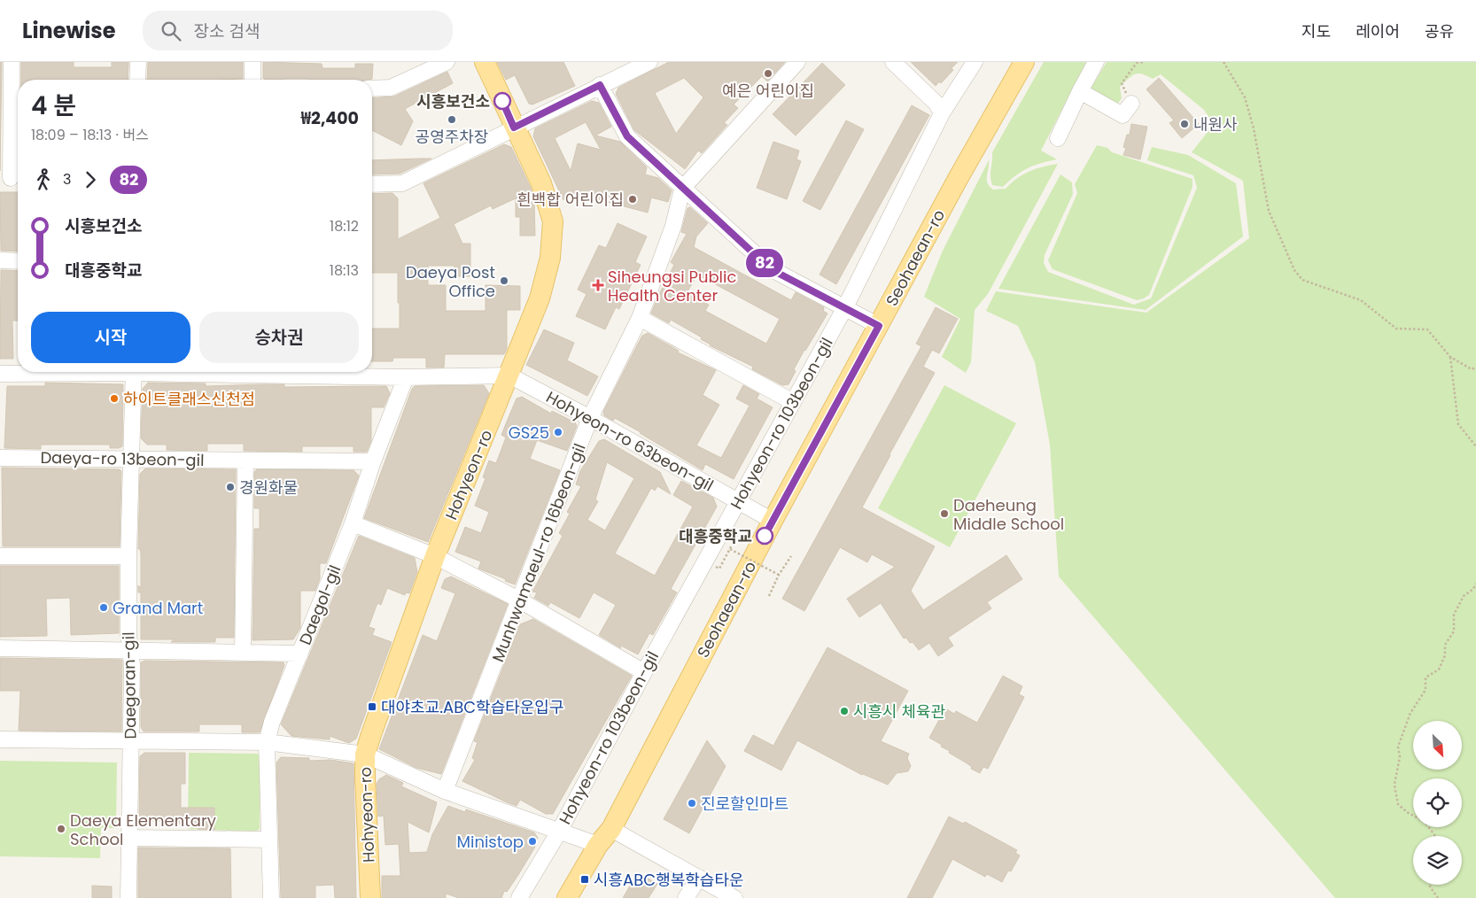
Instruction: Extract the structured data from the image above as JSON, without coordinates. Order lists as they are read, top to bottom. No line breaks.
{"streets":{"main road":["Seohaean-ro","Hohyeon-ro"],"street":["Hohyeon-ro 103beon-gil","Hohyeon-ro 63beon-gil","Daeya-ro 13beon-gil","Munhwamaeul-ro 16beon-gil","Daegol-gil","Daegoran-gil"]},"crossings":[["Seohaean-ro","Hohyeon-ro 63beon-gil"],["Hohyeon-ro 103beon-gil","Hohyeon-ro 63beon-gil"],["Hohyeon-ro 63beon-gil","Hohyeon-ro"],["Hohyeon-ro 63beon-gil","Munhwamaeul-ro 16beon-gil"],["Daeya-ro 13beon-gil","Daegol-gil"],["Daeya-ro 13beon-gil","Daegoran-gil"]],"places":{"other":["예은 어린이집","시흥보건소","공영주차장","내원사","흰백합 어린이집","Daeya Post Office","하이트클래스신천점","GS25","경원화물","Daeheung Middle School","대흥중학교","Grand Mart","시흥시 체육관","진로할인마트","Daeya Elementary School","Ministop"],"health":["Siheungsi Public Health Center"],"transit":["대야초교.ABC학습타운입구","시흥ABC행복학습타운"]},"lines":["bus line 82"],"north":"bottom right","page":{"header":"Linewise","search":"장소 검색","nav":["지도","레이어","공유"],"on_map":"82","heading":["4 분","18:09 – 18:13 · 버스","₩2,400"],"legs":["3","82"],"list":[{"name":"시흥보건소","value":"18:12"},{"name":"대흥중학교","value":"18:13"}],"buttons":["시작","승차권"]}}
